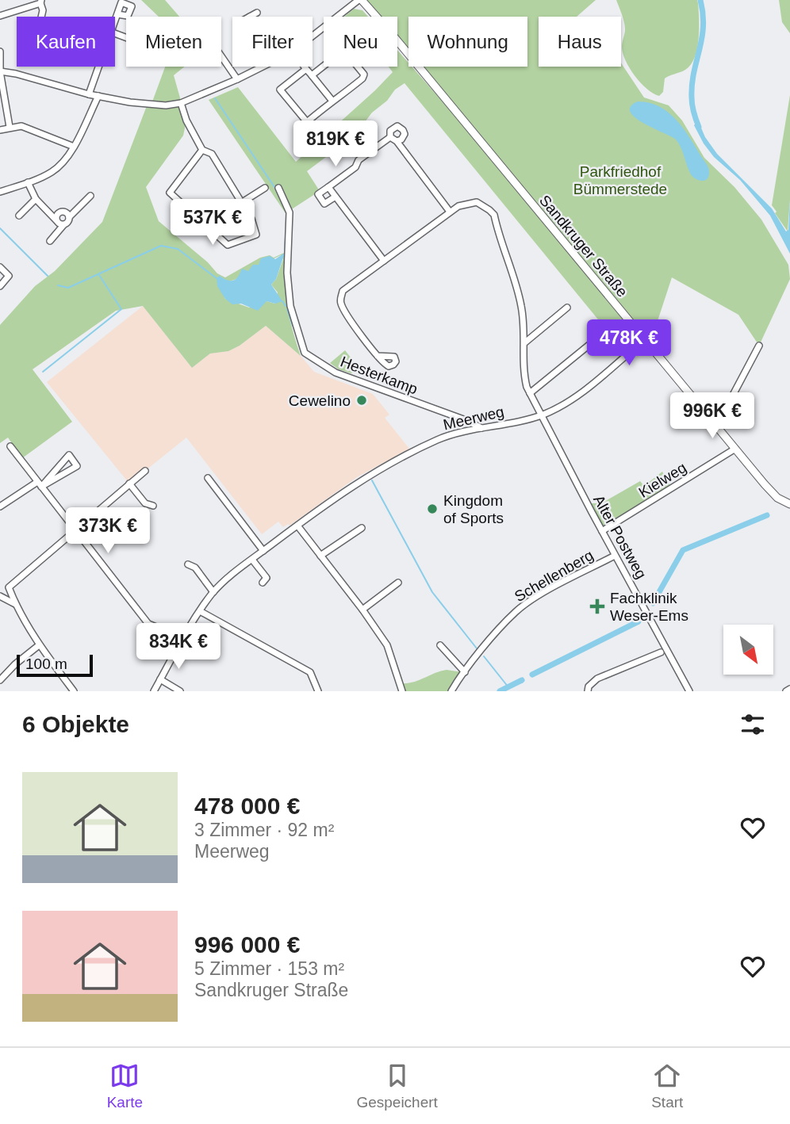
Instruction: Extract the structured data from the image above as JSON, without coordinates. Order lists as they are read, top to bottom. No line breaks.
{"streets":{"street":["Sandkruger Straße","Hesterkamp","Meerweg","Kielweg","Alter Postweg","Schellenberg"]},"crossings":[["Sandkruger Straße","Meerweg"],["Sandkruger Straße","Kielweg"],["Hesterkamp","Meerweg"],["Meerweg","Alter Postweg"],["Kielweg","Alter Postweg"],["Alter Postweg","Schellenberg"]],"parks":["Parkfriedhof Bümmerstede"],"places":{"other":["Cewelino","Kingdom of Sports"],"health":["Fachklinik Weser-Ems"]},"scale_bar":"100 m","north":"bottom right","page":{"chip":["Kaufen","Mieten","Filter","Neu","Wohnung","Haus"],"price":["819K €","537K €","478K €","996K €","373K €","834K €"],"scale":"100 m","heading":"6 Objekte","list":[{"name":"478 000 €","note":"3 Zimmer · 92 m² · Meerweg"},{"name":"996 000 €","note":"5 Zimmer · 153 m² · Sandkruger Straße"}],"tabs":["Karte","Gespeichert","Start"]}}
